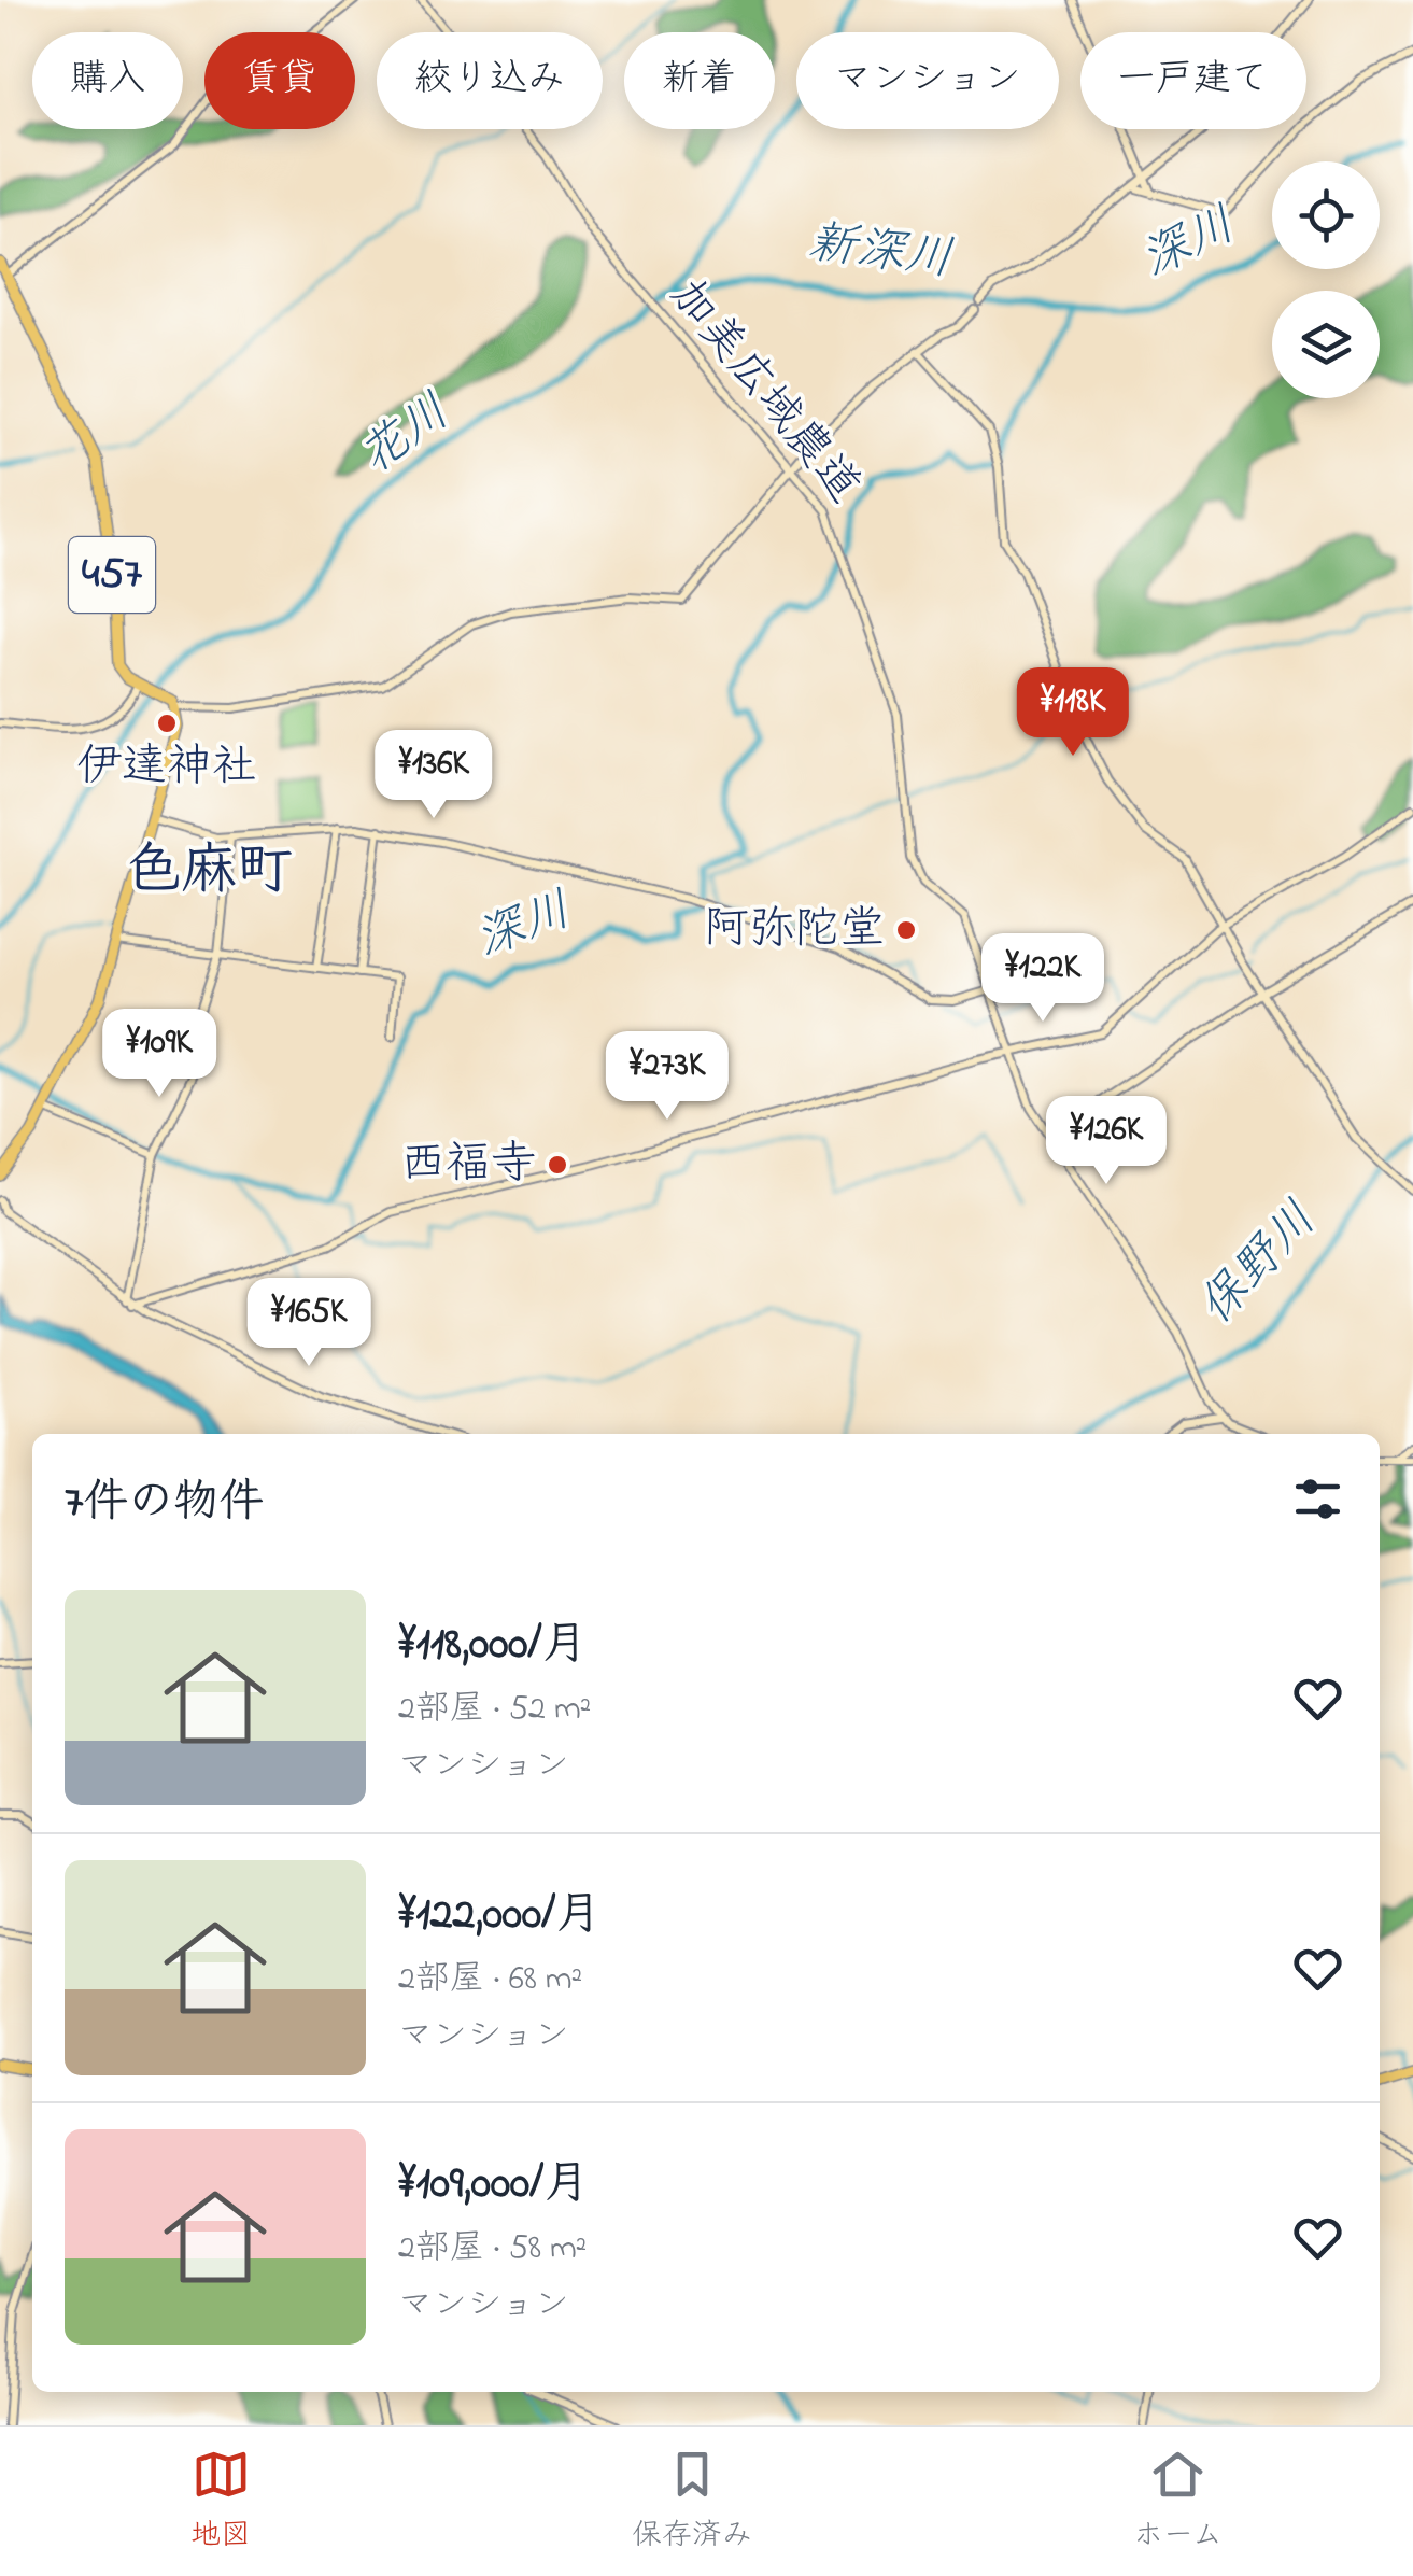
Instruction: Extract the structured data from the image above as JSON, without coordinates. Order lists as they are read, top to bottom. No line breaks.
{"streets":{"highway":["457"],"street":["加美広域農道"]},"districts":["色麻町"],"water":["深川","新深川","花川","保野川"],"places":["伊達神社","阿弥陀堂","西福寺"],"page":{"chip":["購入","賃貸","絞り込み","新着","マンション","一戸建て"],"price":["¥118K","¥136K","¥122K","¥109K","¥273K","¥126K","¥165K"],"heading":"7件の物件","list":[{"name":"¥118,000/月","note":"2部屋 · 52 m² · マンション"},{"name":"¥122,000/月","note":"2部屋 · 68 m² · マンション"},{"name":"¥109,000/月","note":"2部屋 · 58 m² · マンション"}],"tabs":["地図","保存済み","ホーム"]}}
